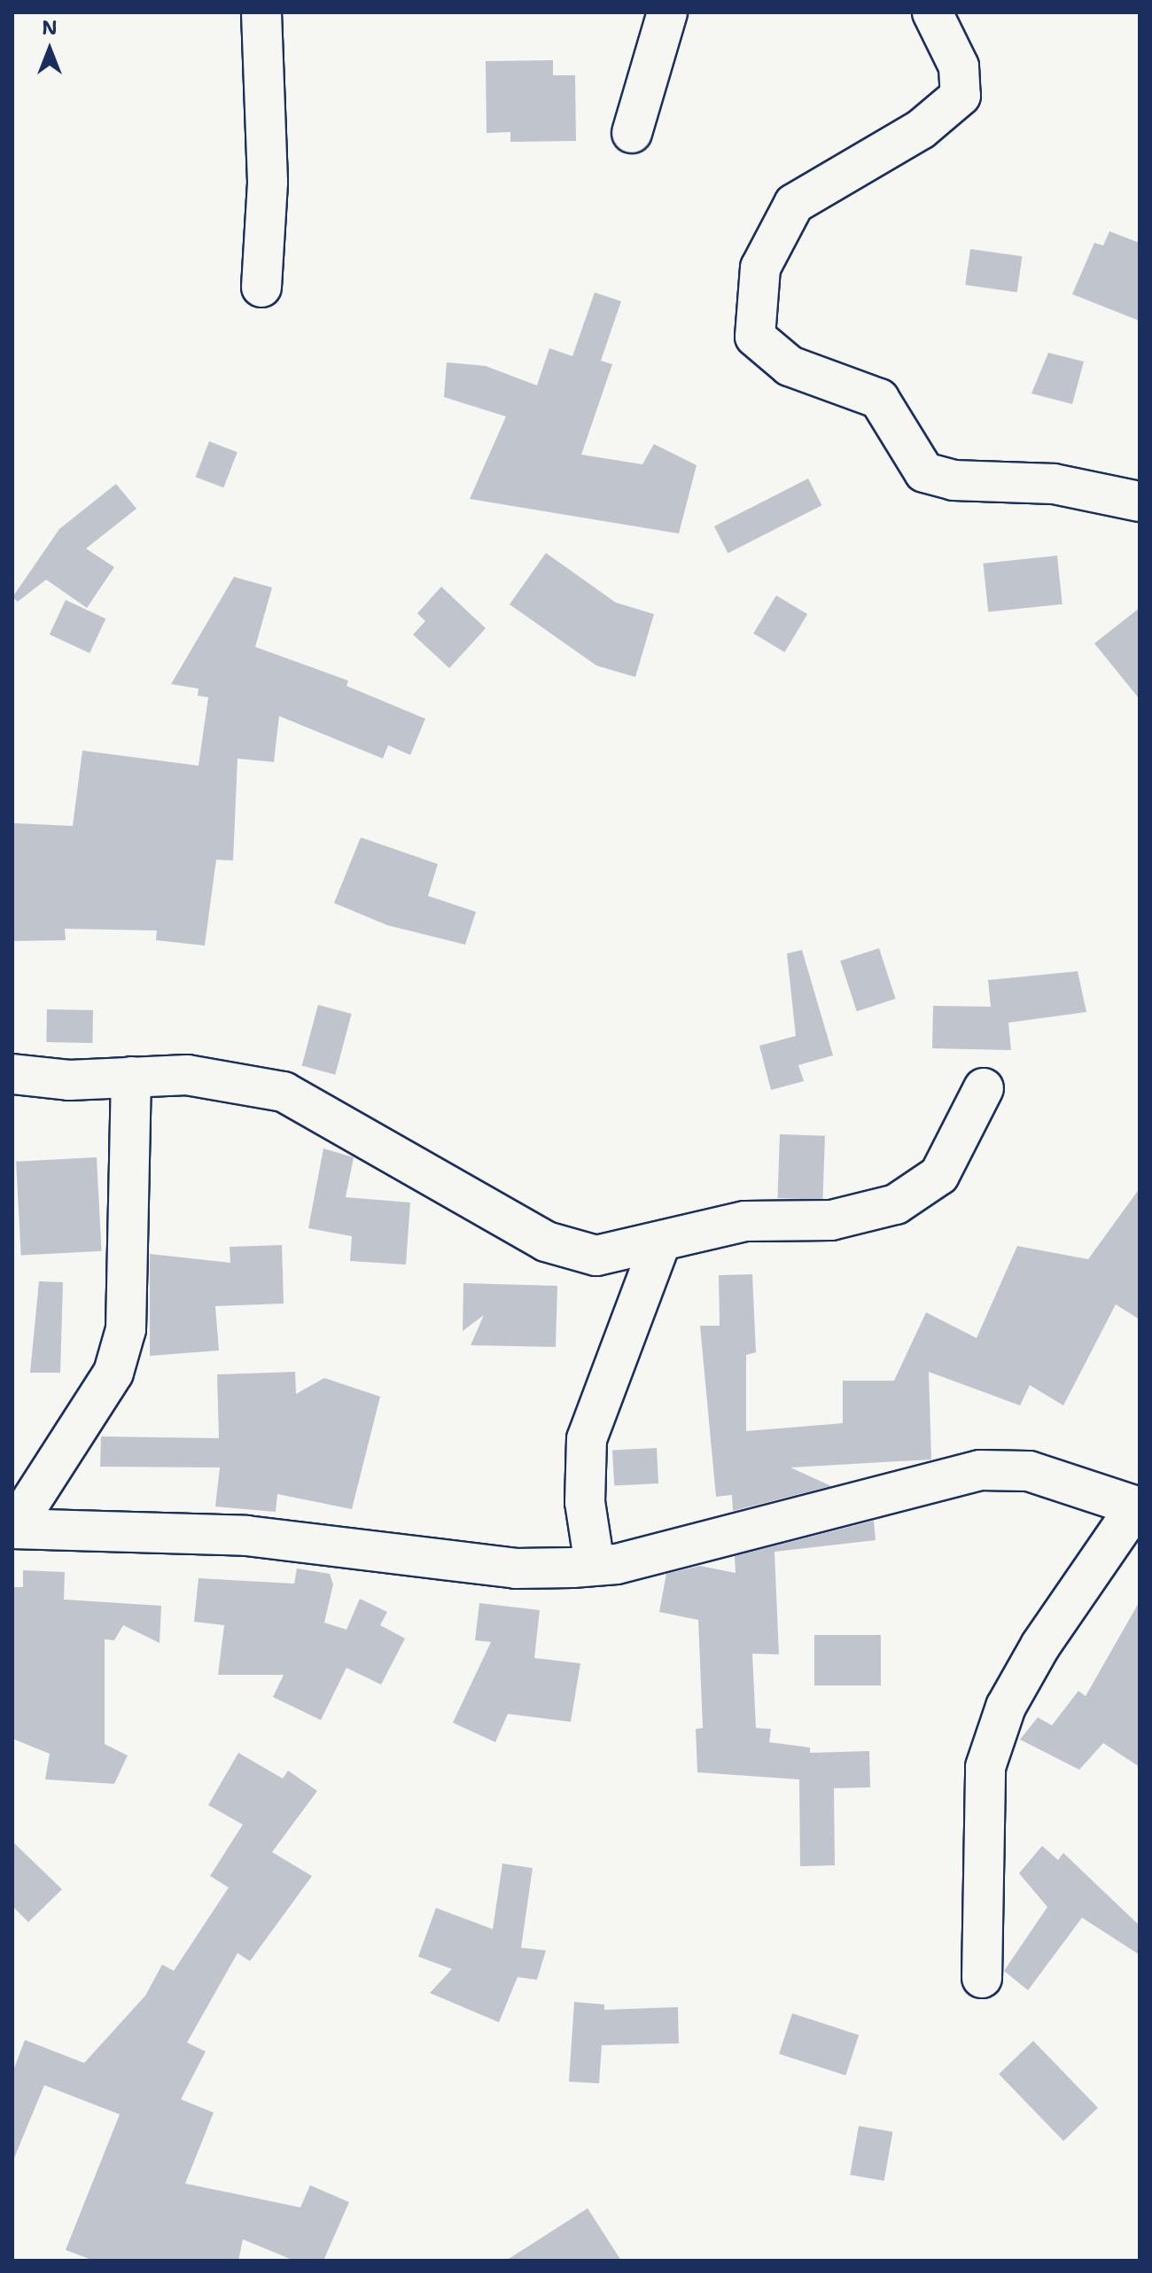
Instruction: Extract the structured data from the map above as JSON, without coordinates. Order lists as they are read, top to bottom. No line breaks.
{"north":"top"}
